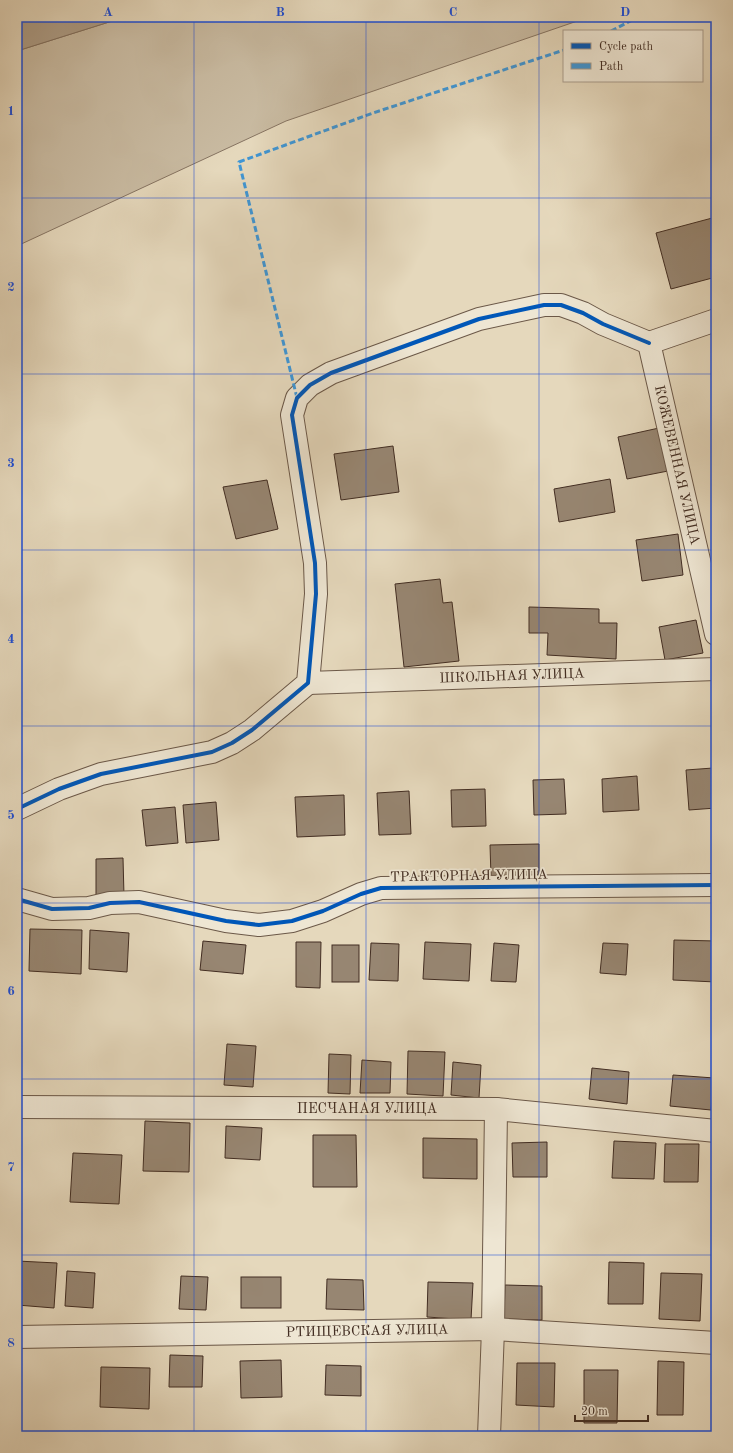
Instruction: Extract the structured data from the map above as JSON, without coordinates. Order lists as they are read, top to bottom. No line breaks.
{"streets":{"street":["КОЖЕВЕННАЯ УЛИЦА","ШКОЛЬНАЯ УЛИЦА","ТРАКТОРНАЯ УЛИЦА","ПЕСЧАНАЯ УЛИЦА","РТИЩЕВСКАЯ УЛИЦА"]},"legend":["Cycle path","Path"],"scale_bar":"20 m","grid":{"columns":["A","B","C","D"],"rows":["1","2","3","4","5","6","7","8"]}}
